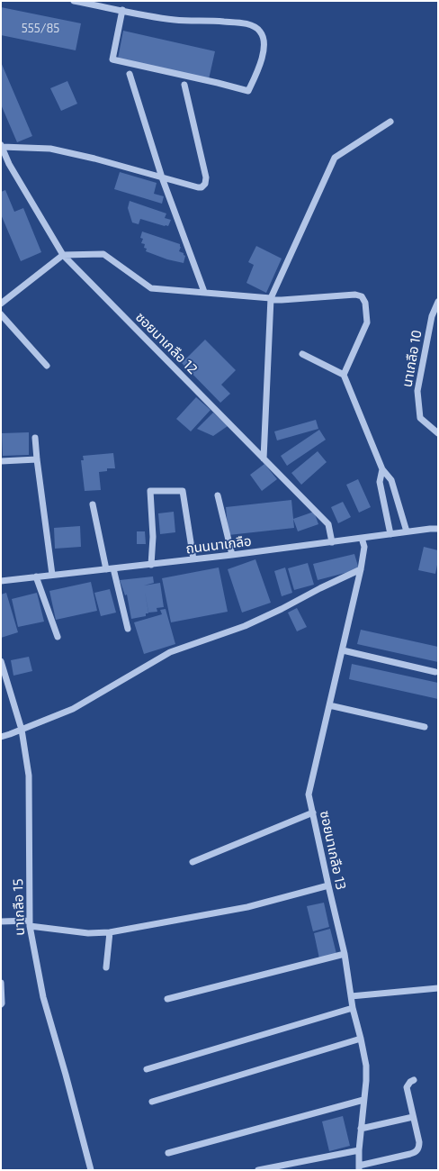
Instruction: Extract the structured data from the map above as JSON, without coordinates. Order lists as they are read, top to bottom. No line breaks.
{"streets":{"street":["ซอยนาเกลือ 12","นาเกลือ 10","ถนนนาเกลือ","ซอยนาเกลือ 13","นาเกลือ 15"]},"crossings":[["ซอยนาเกลือ 12","ถนนนาเกลือ"],["ถนนนาเกลือ","ซอยนาเกลือ 13"]],"house_numbers":["555/85"]}
